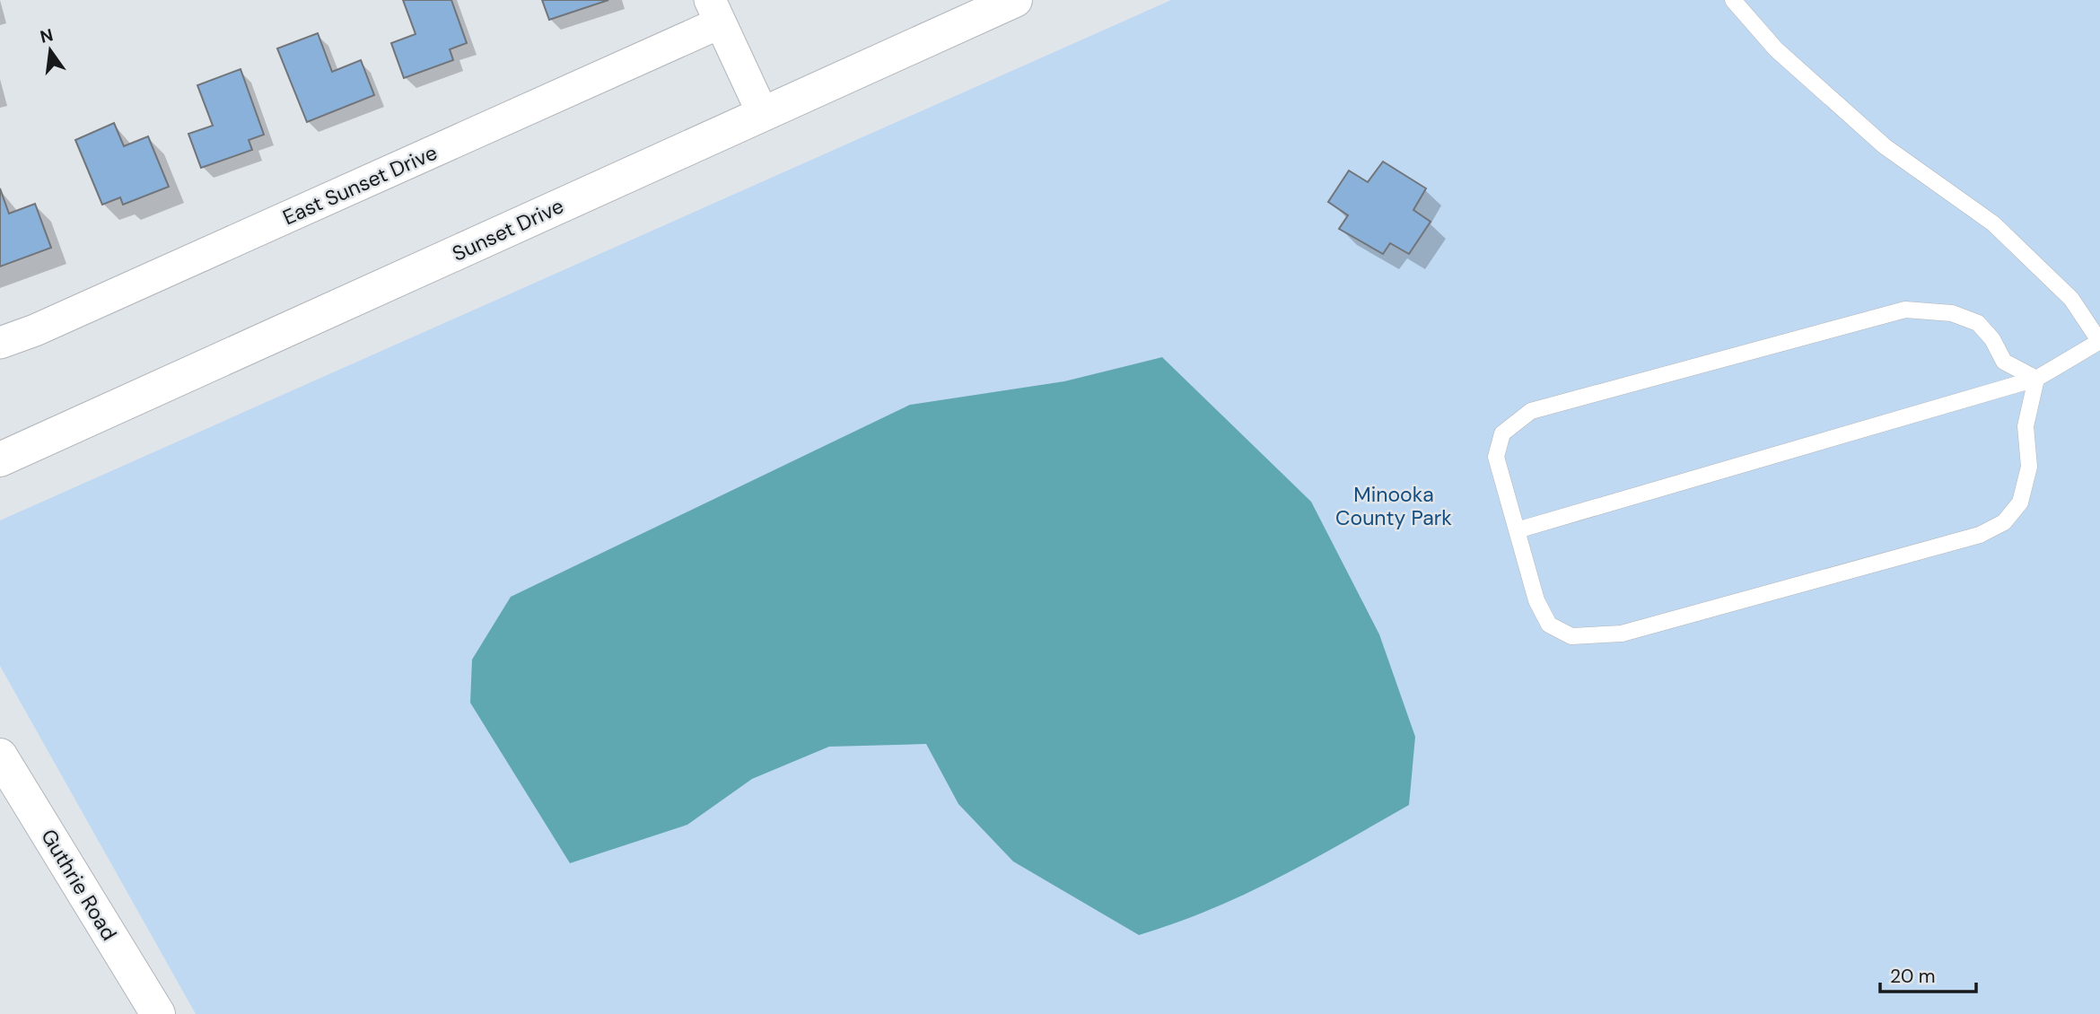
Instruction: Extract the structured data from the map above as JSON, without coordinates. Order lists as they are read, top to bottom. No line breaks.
{"streets":{"street":["East Sunset Drive","Sunset Drive","Guthrie Road"]},"parks":["Minooka County Park"],"scale_bar":"20 m","north":"top"}
